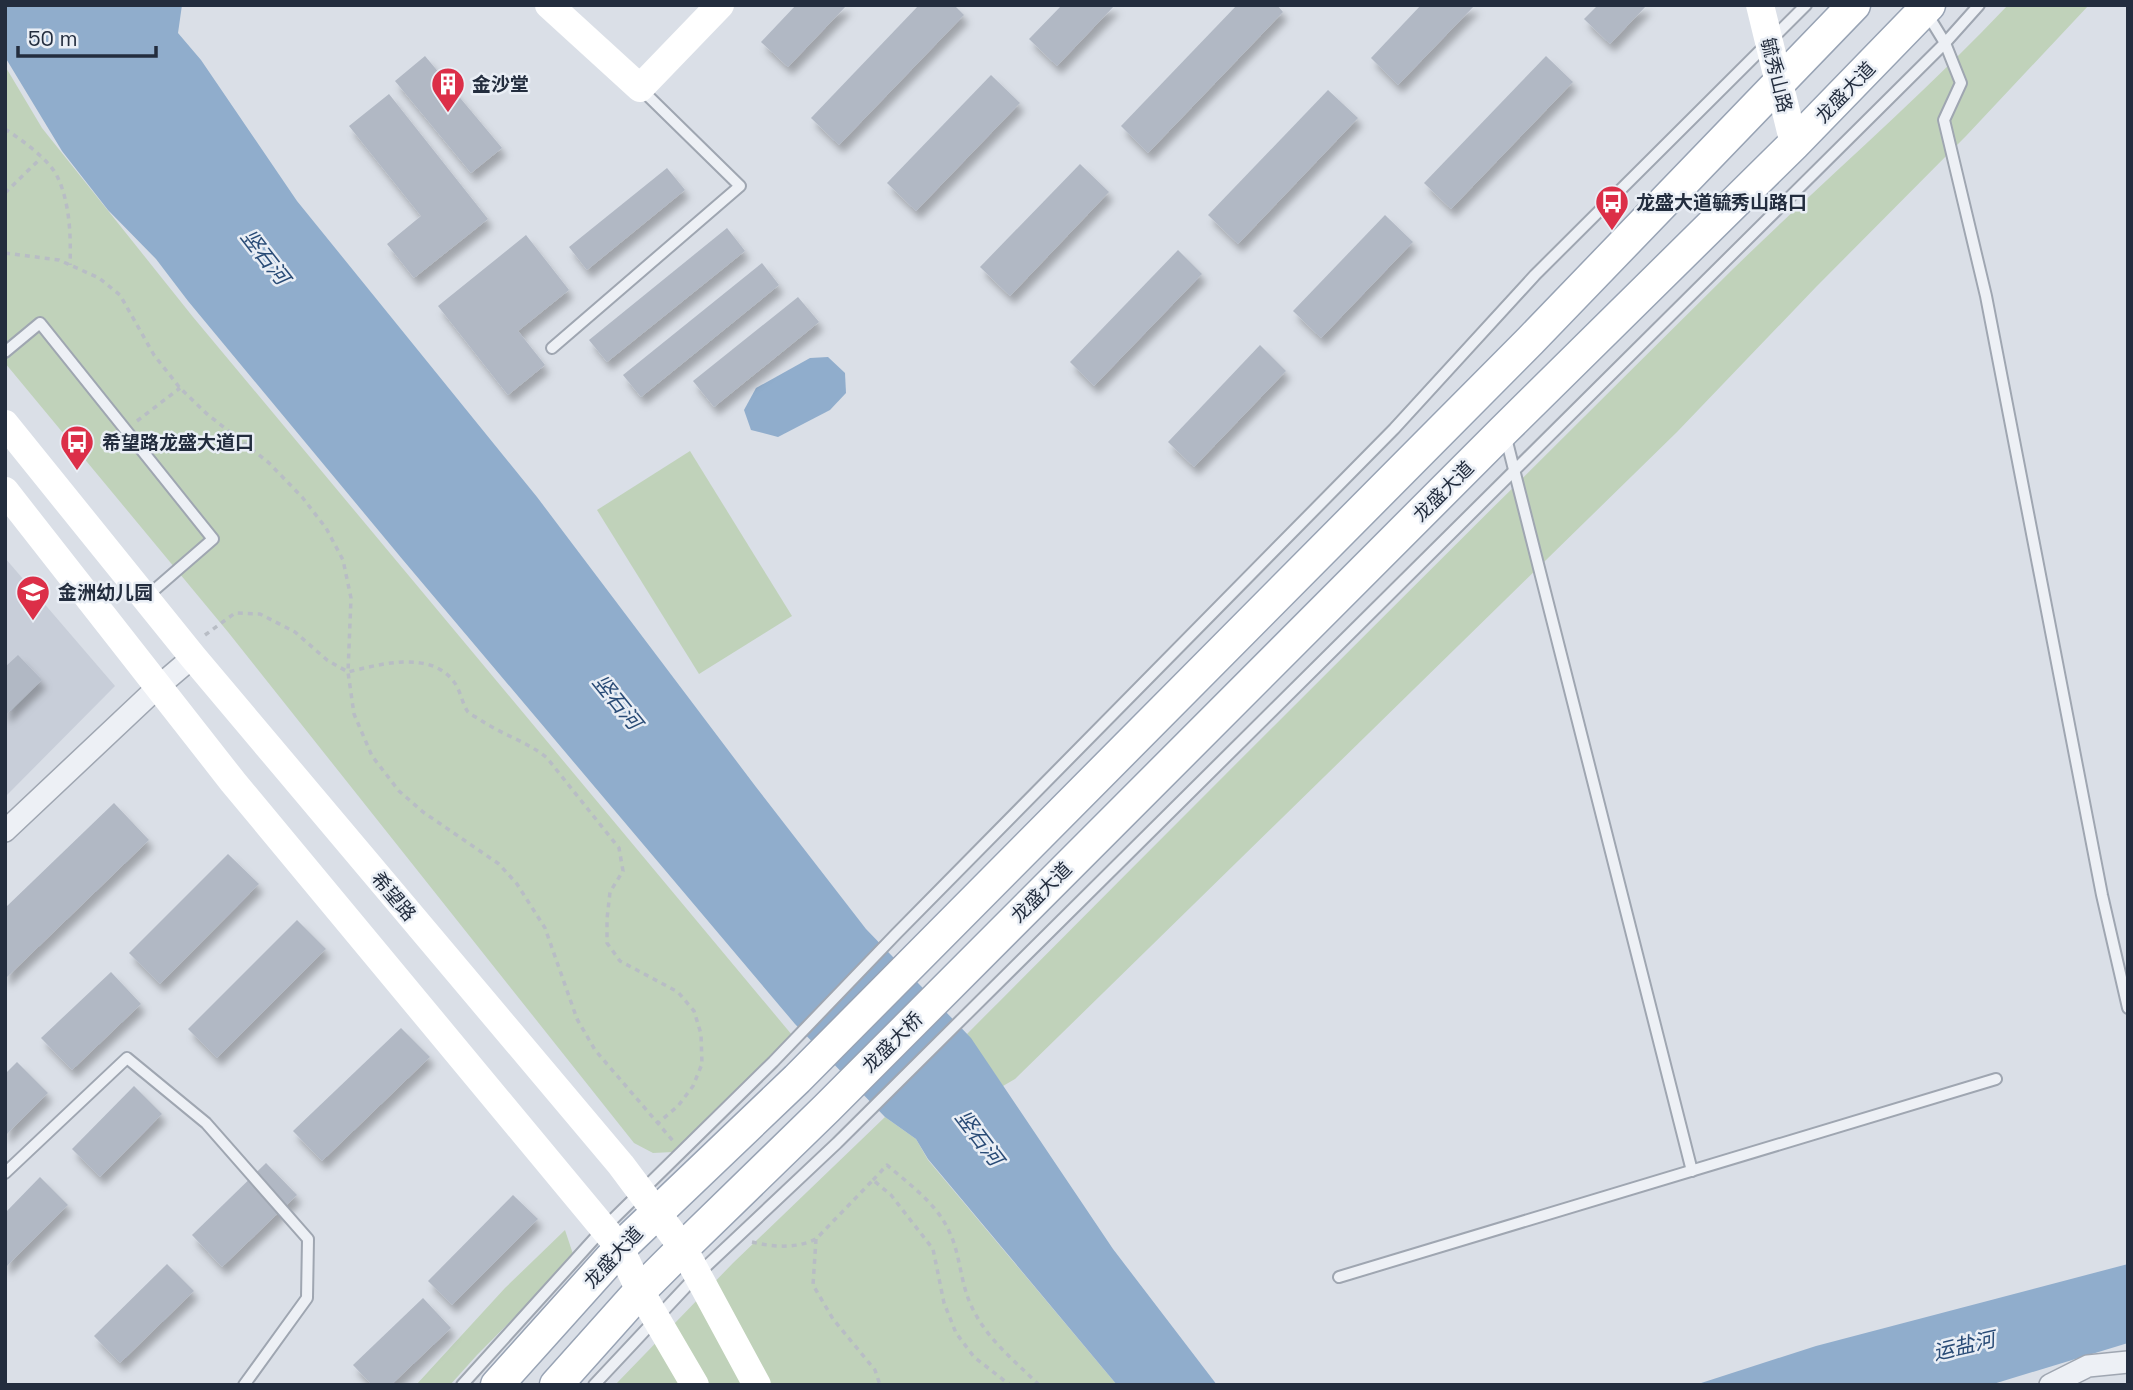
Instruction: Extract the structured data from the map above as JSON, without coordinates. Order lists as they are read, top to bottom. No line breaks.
{"streets":{"main road":["毓秀山路","龙盛大道","希望路","龙盛大桥"]},"crossings":[["毓秀山路","龙盛大道"],["龙盛大道","希望路"],["龙盛大道","龙盛大桥"],["希望路","龙盛大桥"]],"water":["竖石河","运盐河"],"places":{"building":["金沙堂"],"bus stop":["龙盛大道毓秀山路口","希望路龙盛大道口"],"school or university":["金洲幼儿园"]},"scale_bar":"50 m"}
